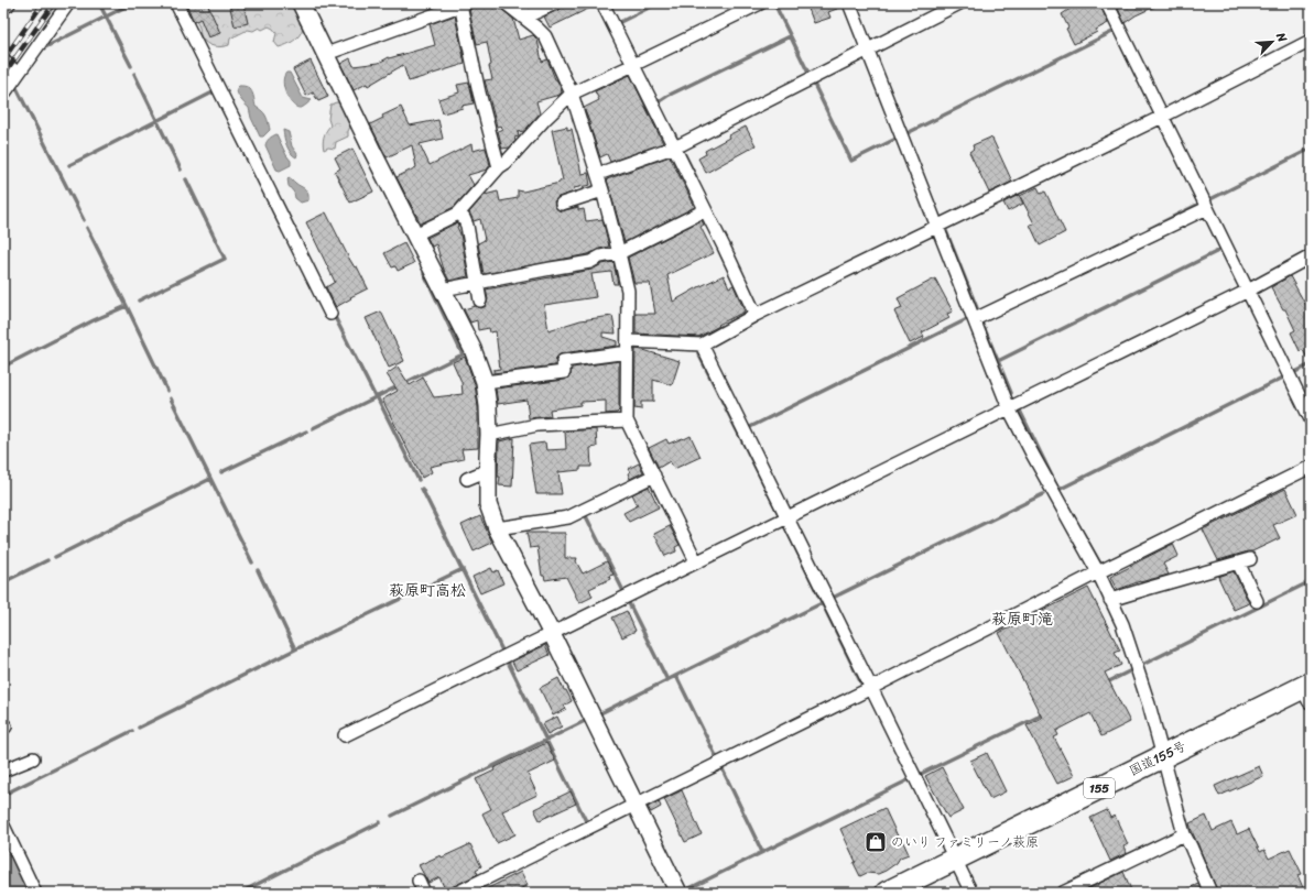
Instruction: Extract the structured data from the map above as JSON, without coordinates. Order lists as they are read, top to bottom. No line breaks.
{"streets":{"highway":["国道155号","155"]},"districts":["萩原町高松","萩原町滝"],"places":{"shop":["のいり ファミリーノ萩原"]},"north":"top right"}
